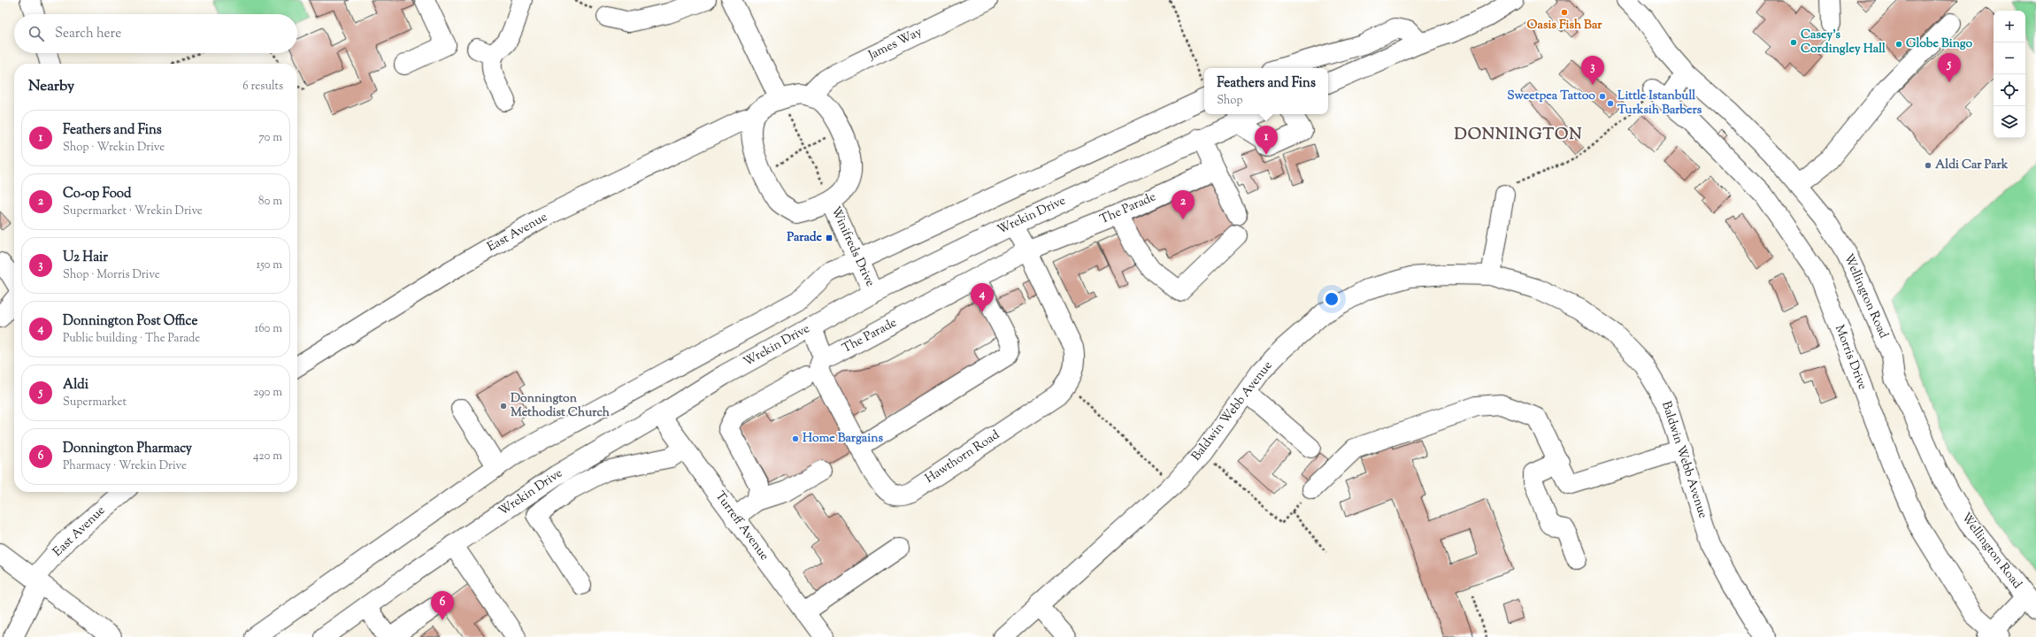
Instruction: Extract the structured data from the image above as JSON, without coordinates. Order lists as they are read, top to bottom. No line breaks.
{"streets":{"street":["James Way","The Parade","Wrekin Drive","East Avenue","Winifreds Drive","Wellington Road","Morris Drive","Baldwin Webb Avenue","Hawthorn Road","Turreff Avenue"]},"crossings":[["James Way","Winifreds Drive"],["The Parade","Hawthorn Road"],["Wrekin Drive","Winifreds Drive"],["Wrekin Drive","Turreff Avenue"],["East Avenue","Winifreds Drive"]],"districts":["DONNINGTON"],"places":{"other":["Oasis Fish Bar","Casey’s Cordingley Hall","Globe Bingo","Sweetpea Tattoo","Little Istanbull Turksih Barbers","Aldi Car Park","Donnington Methodist Church","Home Bargains"],"transit":["Parade"]},"page":{"map_buttons":["+","−"],"search":"Search here","pins":["5","3","1","2","4","6"],"heading":["Nearby","6 results"],"popup":["Feathers and Fins","Shop"],"list":[{"mark":"1","name":"Feathers and Fins","note":"Shop · Wrekin Drive","value":"70 m"},{"mark":"2","name":"Co-op Food","note":"Supermarket · Wrekin Drive","value":"80 m"},{"mark":"3","name":"U2 Hair","note":"Shop · Morris Drive","value":"150 m"},{"mark":"4","name":"Donnington Post Office","note":"Public building · The Parade","value":"160 m"},{"mark":"5","name":"Aldi","note":"Supermarket","value":"290 m"},{"mark":"6","name":"Donnington Pharmacy","note":"Pharmacy · Wrekin Drive","value":"420 m"}]}}
